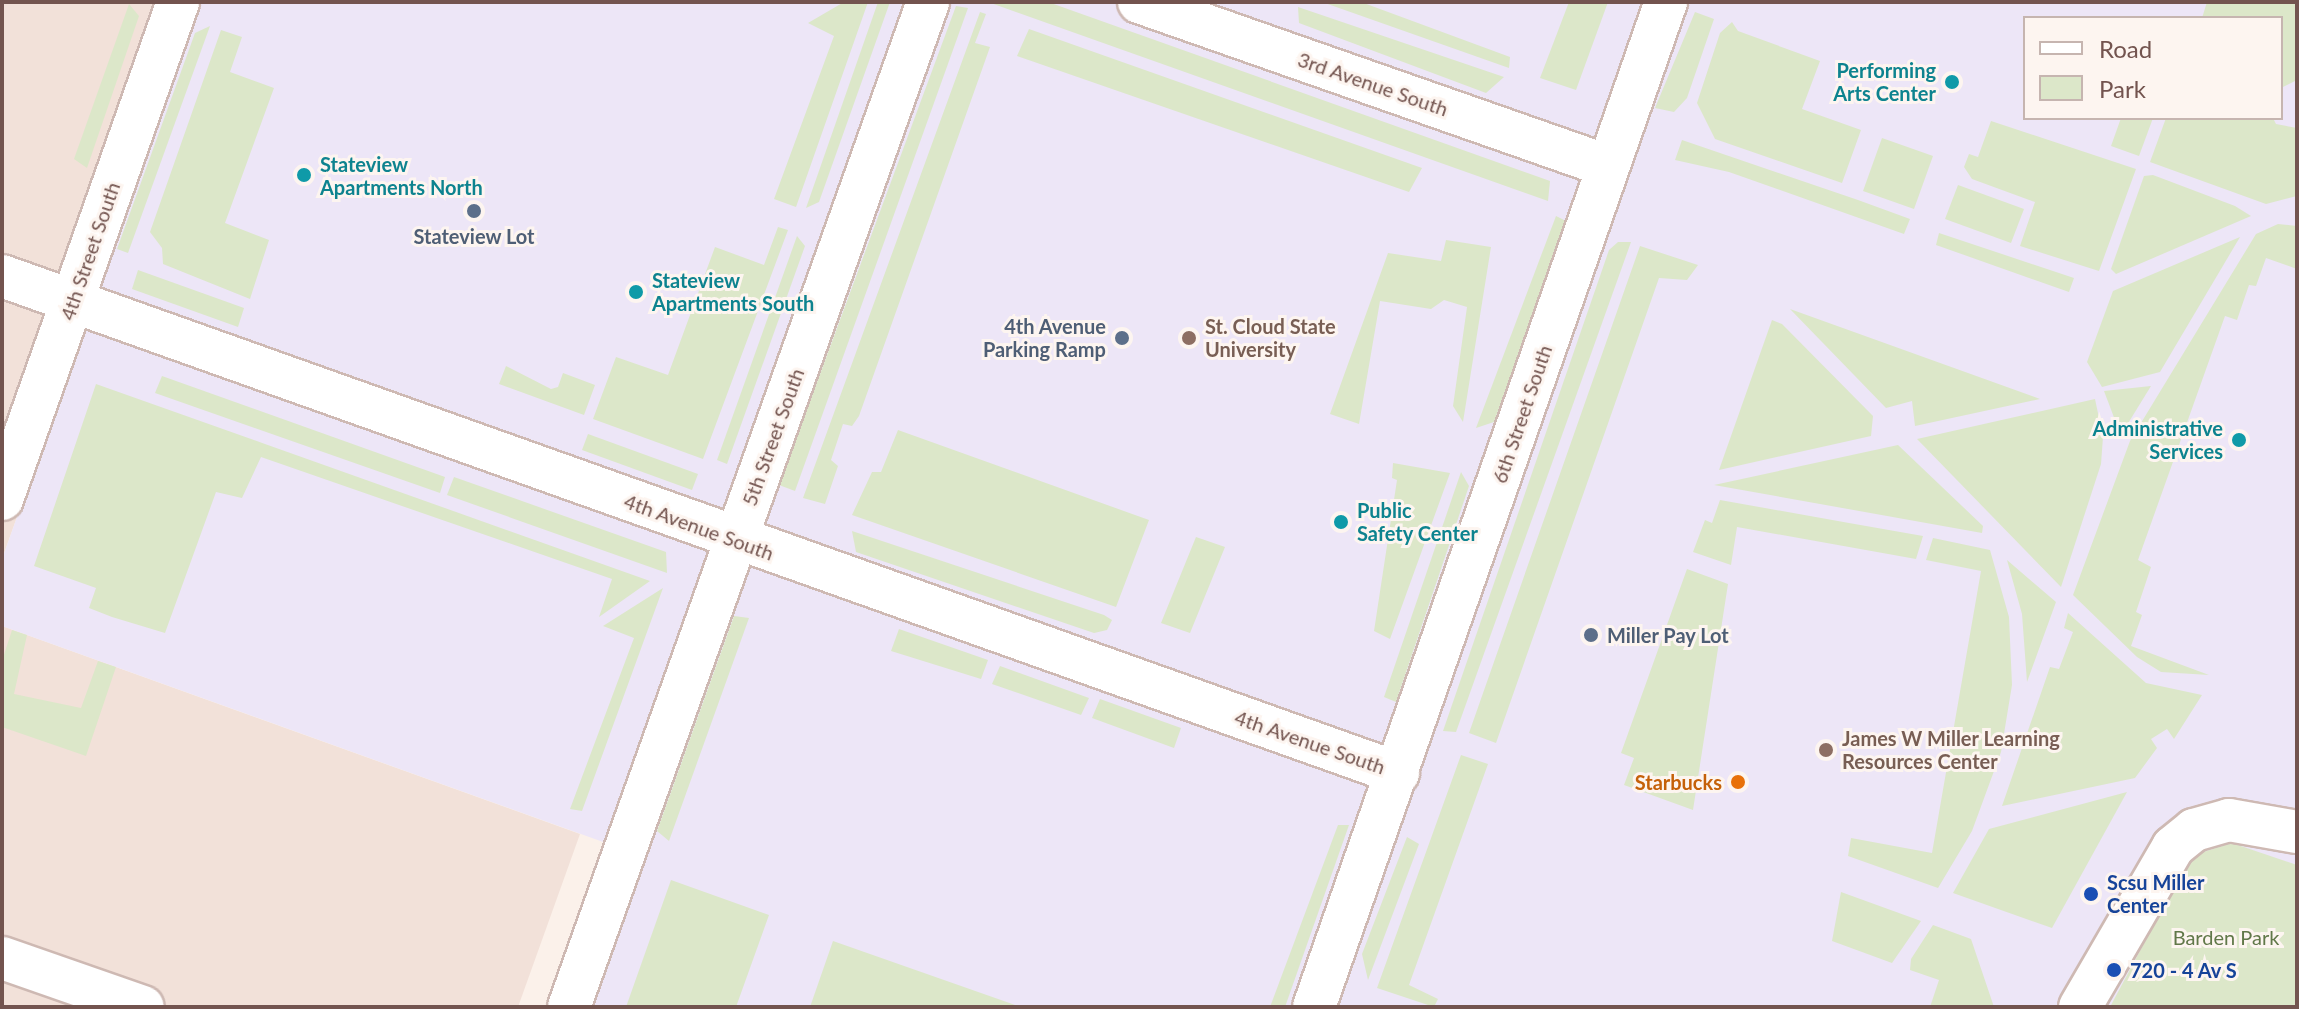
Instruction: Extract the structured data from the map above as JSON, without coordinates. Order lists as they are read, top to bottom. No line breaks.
{"streets":{"street":["3rd Avenue South","4th Street South","6th Street South","5th Street South","4th Avenue South"]},"crossings":[["3rd Avenue South","6th Street South"],["4th Street South","4th Avenue South"],["6th Street South","4th Avenue South"],["5th Street South","4th Avenue South"]],"parks":["Barden Park"],"places":["Performing Arts Center","Stateview Apartments North","Stateview Lot","Stateview Apartments South","4th Avenue Parking Ramp","St. Cloud State University","Administrative Services","Public Safety Center","Miller Pay Lot","James W Miller Learning Resources Center","Starbucks","Scsu Miller Center","720 - 4 Av S"],"legend":["Road","Park"]}
